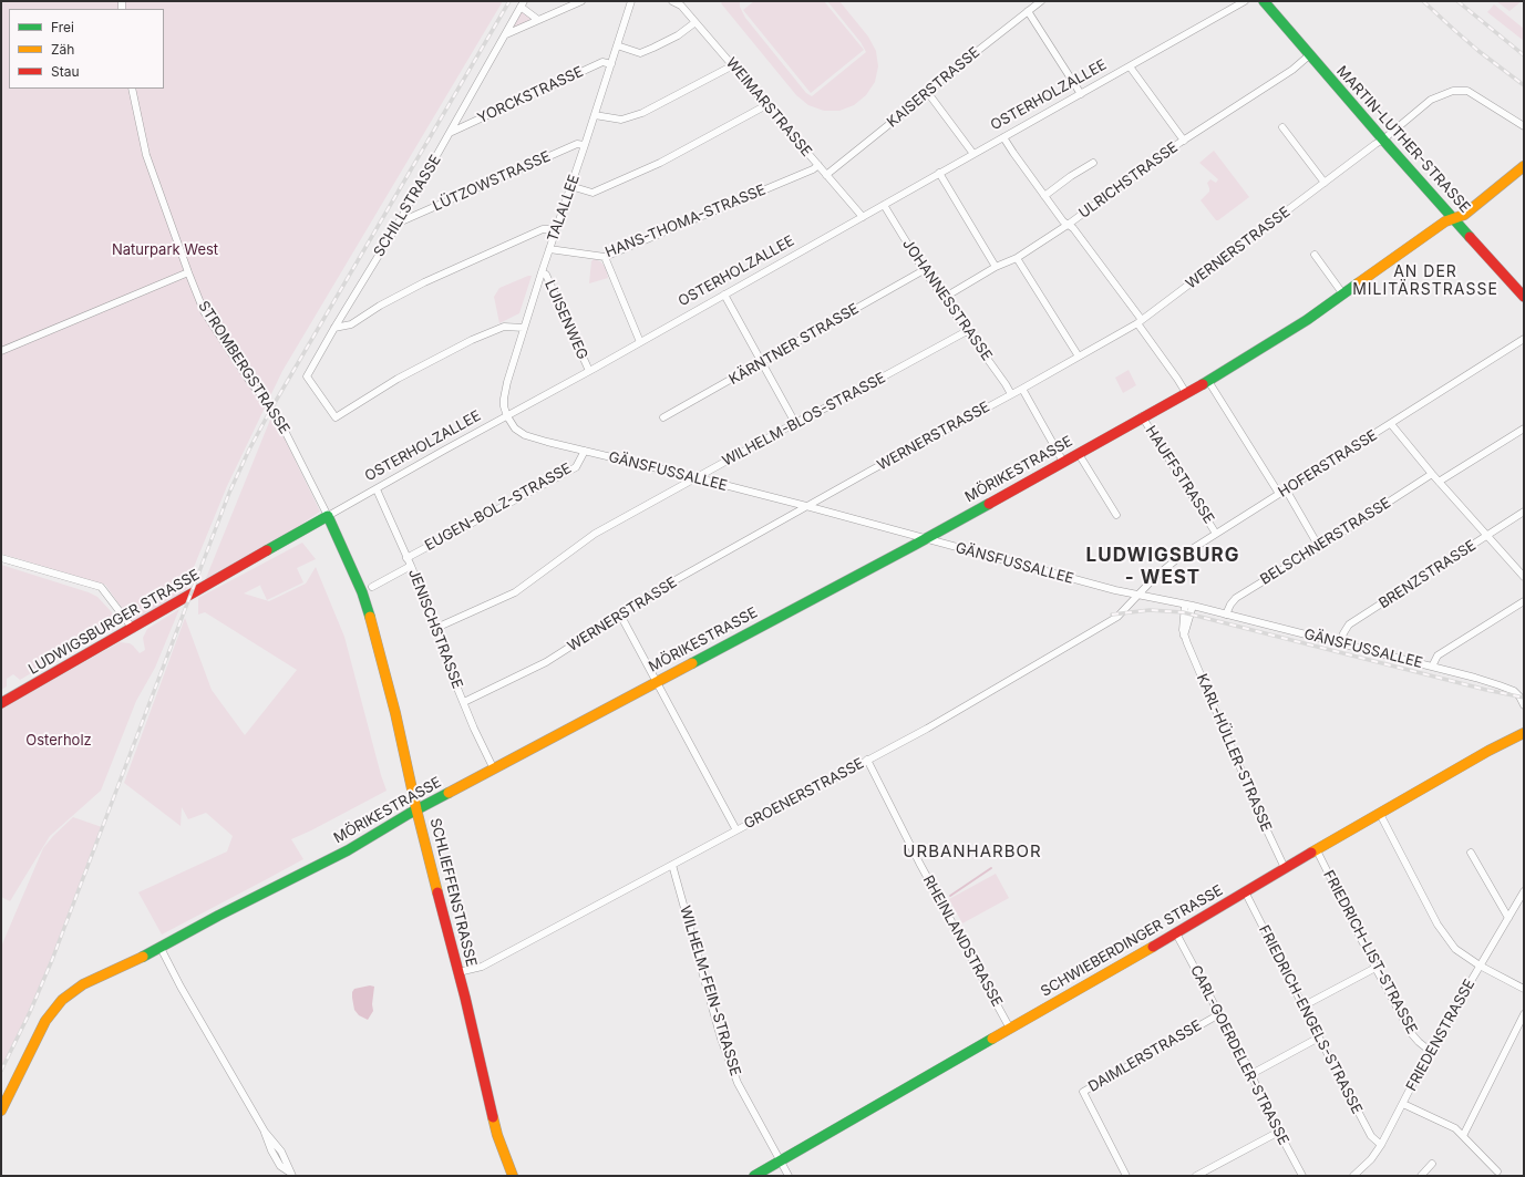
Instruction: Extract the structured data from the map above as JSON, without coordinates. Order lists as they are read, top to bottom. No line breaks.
{"streets":{"street":["KAISERSTRASSE","YORCKSTRASSE","OSTERHOLZALLEE","WEIMARSTRASSE","MARTIN-LUTHER-STRASSE","ULRICHSTRASSE","LÜTZOWSTRASSE","SCHILLSTRASSE","TALALLEE","HANS-THOMA-STRASSE","WERNERSTRASSE","JOHANNESSTRASSE","LUISENWEG","KÄRNTNER STRASSE","STROMBERGSTRASSE","WILHELM-BLOS-STRASSE","HOFERSTRASSE","MÖRIKESTRASSE","GÄNSFUSSALLEE","HAUFFSTRASSE","EUGEN-BOLZ-STRASSE","BELSCHNERSTRASSE","BRENZSTRASSE","LUDWIGSBURGER STRASSE","JENISCHSTRASSE","KARL-HÜLLER-STRASSE","GROENERSTRASSE","SCHLIEFFENSTRASSE","RHEINLANDSTRASSE","SCHWIEBERDINGER STRASSE","FRIEDRICH-LIST-STRASSE","WILHELM-FEIN-STRASSE","FRIEDRICH-ENGELS-STRASSE","FRIEDENSTRASSE","CARL-GOERDELER-STRASSE","DAIMLERSTRASSE"]},"crossings":[["KAISERSTRASSE","WEIMARSTRASSE"],["YORCKSTRASSE","SCHILLSTRASSE"],["YORCKSTRASSE","TALALLEE"],["OSTERHOLZALLEE","WEIMARSTRASSE"],["OSTERHOLZALLEE","TALALLEE"],["OSTERHOLZALLEE","JOHANNESSTRASSE"],["OSTERHOLZALLEE","LUISENWEG"],["OSTERHOLZALLEE","STROMBERGSTRASSE"],["OSTERHOLZALLEE","GÄNSFUSSALLEE"],["OSTERHOLZALLEE","LUDWIGSBURGER STRASSE"],["OSTERHOLZALLEE","JENISCHSTRASSE"],["OSTERHOLZALLEE","SCHLIEFFENSTRASSE"],["WEIMARSTRASSE","HANS-THOMA-STRASSE"],["MARTIN-LUTHER-STRASSE","ULRICHSTRASSE"],["MARTIN-LUTHER-STRASSE","WERNERSTRASSE"],["MARTIN-LUTHER-STRASSE","MÖRIKESTRASSE"],["ULRICHSTRASSE","JOHANNESSTRASSE"],["LÜTZOWSTRASSE","SCHILLSTRASSE"],["LÜTZOWSTRASSE","TALALLEE"],["SCHILLSTRASSE","TALALLEE"],["TALALLEE","HANS-THOMA-STRASSE"],["TALALLEE","LUISENWEG"],["TALALLEE","GÄNSFUSSALLEE"],["WERNERSTRASSE","JOHANNESSTRASSE"],["WERNERSTRASSE","GÄNSFUSSALLEE"],["WERNERSTRASSE","JENISCHSTRASSE"],["JOHANNESSTRASSE","KÄRNTNER STRASSE"],["JOHANNESSTRASSE","WILHELM-BLOS-STRASSE"],["STROMBERGSTRASSE","SCHLIEFFENSTRASSE"],["WILHELM-BLOS-STRASSE","GÄNSFUSSALLEE"],["WILHELM-BLOS-STRASSE","JENISCHSTRASSE"],["HOFERSTRASSE","GÄNSFUSSALLEE"],["HOFERSTRASSE","HAUFFSTRASSE"],["HOFERSTRASSE","GROENERSTRASSE"],["MÖRIKESTRASSE","GÄNSFUSSALLEE"],["MÖRIKESTRASSE","HAUFFSTRASSE"],["MÖRIKESTRASSE","JENISCHSTRASSE"],["MÖRIKESTRASSE","SCHLIEFFENSTRASSE"],["GÄNSFUSSALLEE","EUGEN-BOLZ-STRASSE"],["GÄNSFUSSALLEE","BELSCHNERSTRASSE"],["GÄNSFUSSALLEE","BRENZSTRASSE"],["GÄNSFUSSALLEE","KARL-HÜLLER-STRASSE"],["GÄNSFUSSALLEE","GROENERSTRASSE"],["EUGEN-BOLZ-STRASSE","JENISCHSTRASSE"],["KARL-HÜLLER-STRASSE","SCHWIEBERDINGER STRASSE"],["GROENERSTRASSE","SCHLIEFFENSTRASSE"],["GROENERSTRASSE","RHEINLANDSTRASSE"],["GROENERSTRASSE","WILHELM-FEIN-STRASSE"],["RHEINLANDSTRASSE","SCHWIEBERDINGER STRASSE"],["SCHWIEBERDINGER STRASSE","FRIEDRICH-LIST-STRASSE"],["SCHWIEBERDINGER STRASSE","WILHELM-FEIN-STRASSE"],["SCHWIEBERDINGER STRASSE","FRIEDRICH-ENGELS-STRASSE"],["SCHWIEBERDINGER STRASSE","CARL-GOERDELER-STRASSE"],["FRIEDRICH-LIST-STRASSE","FRIEDENSTRASSE"],["FRIEDRICH-ENGELS-STRASSE","FRIEDENSTRASSE"],["CARL-GOERDELER-STRASSE","DAIMLERSTRASSE"]],"districts":["AN DER MILITÄRSTRASSE","LUDWIGSBURG - WEST","URBANHARBOR"],"parks":["Naturpark West","Osterholz"],"legend":["Frei","Zäh","Stau"]}
